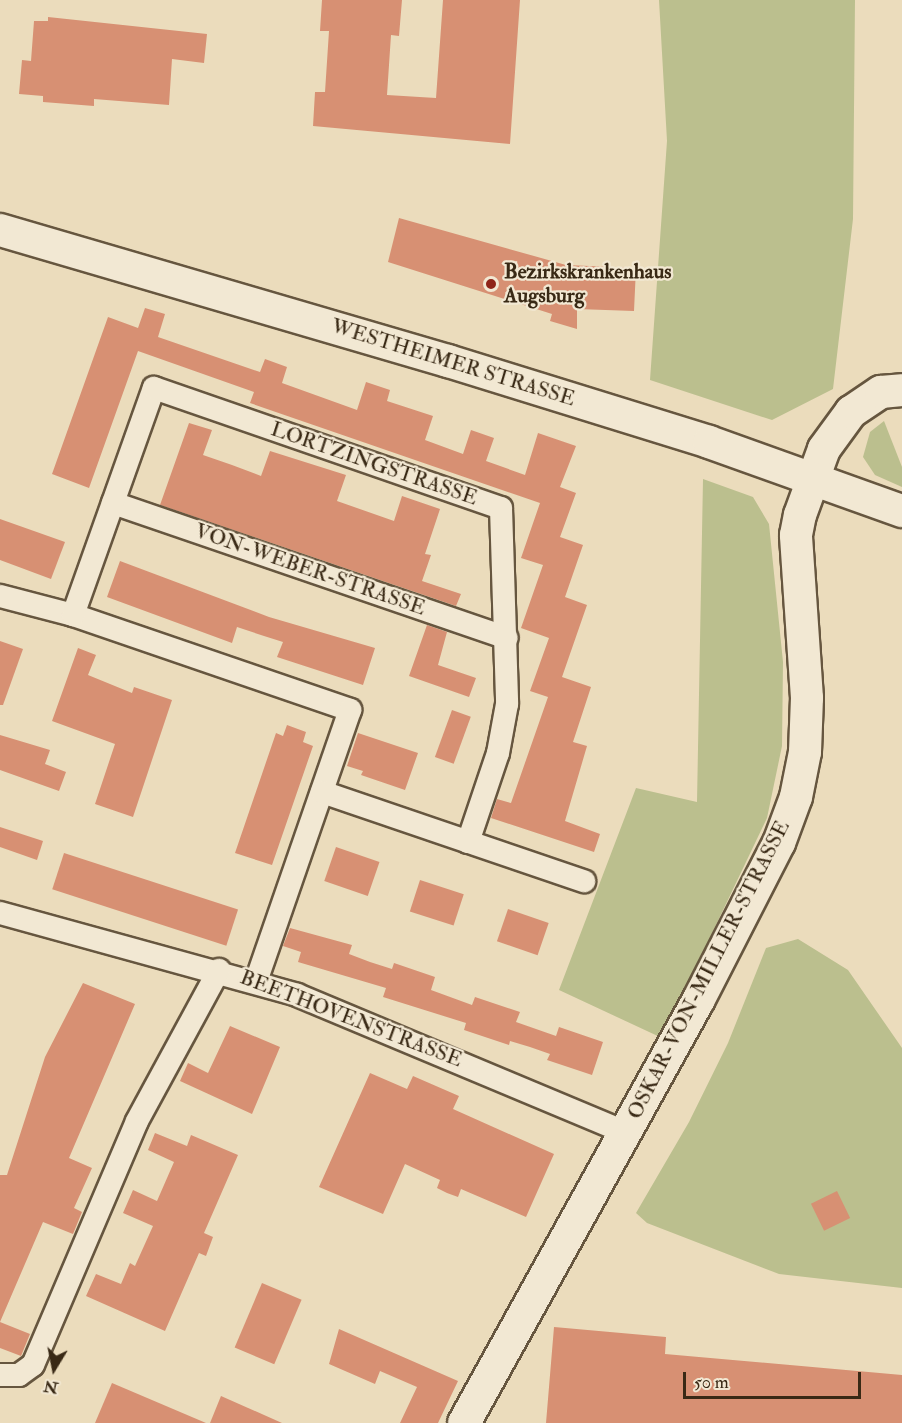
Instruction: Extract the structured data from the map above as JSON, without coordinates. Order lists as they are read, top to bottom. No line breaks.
{"streets":{"street":["WESTHEIMER STRASSE","LORTZINGSTRASSE","VON-WEBER-STRASSE","OSKAR-VON-MILLER-STRASSE","BEETHOVENSTRASSE"]},"crossings":[["WESTHEIMER STRASSE","OSKAR-VON-MILLER-STRASSE"],["LORTZINGSTRASSE","VON-WEBER-STRASSE"],["OSKAR-VON-MILLER-STRASSE","BEETHOVENSTRASSE"]],"places":["Bezirkskrankenhaus Augsburg"],"scale_bar":"50 m","north":"bottom"}
